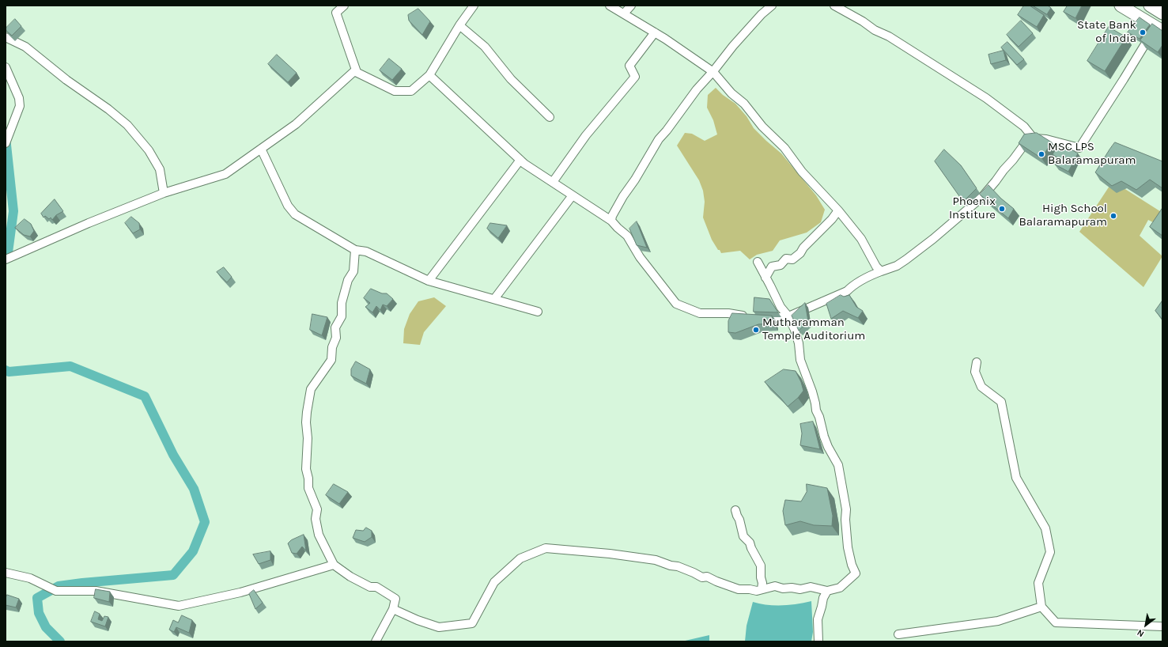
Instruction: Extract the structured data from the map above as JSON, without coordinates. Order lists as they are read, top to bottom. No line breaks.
{"places":["State Bank of India","MSC LPS Balaramapuram","Phoenix Institure","High School Balaramapuram","Mutharamman Temple Auditorium"],"north":"bottom left"}
